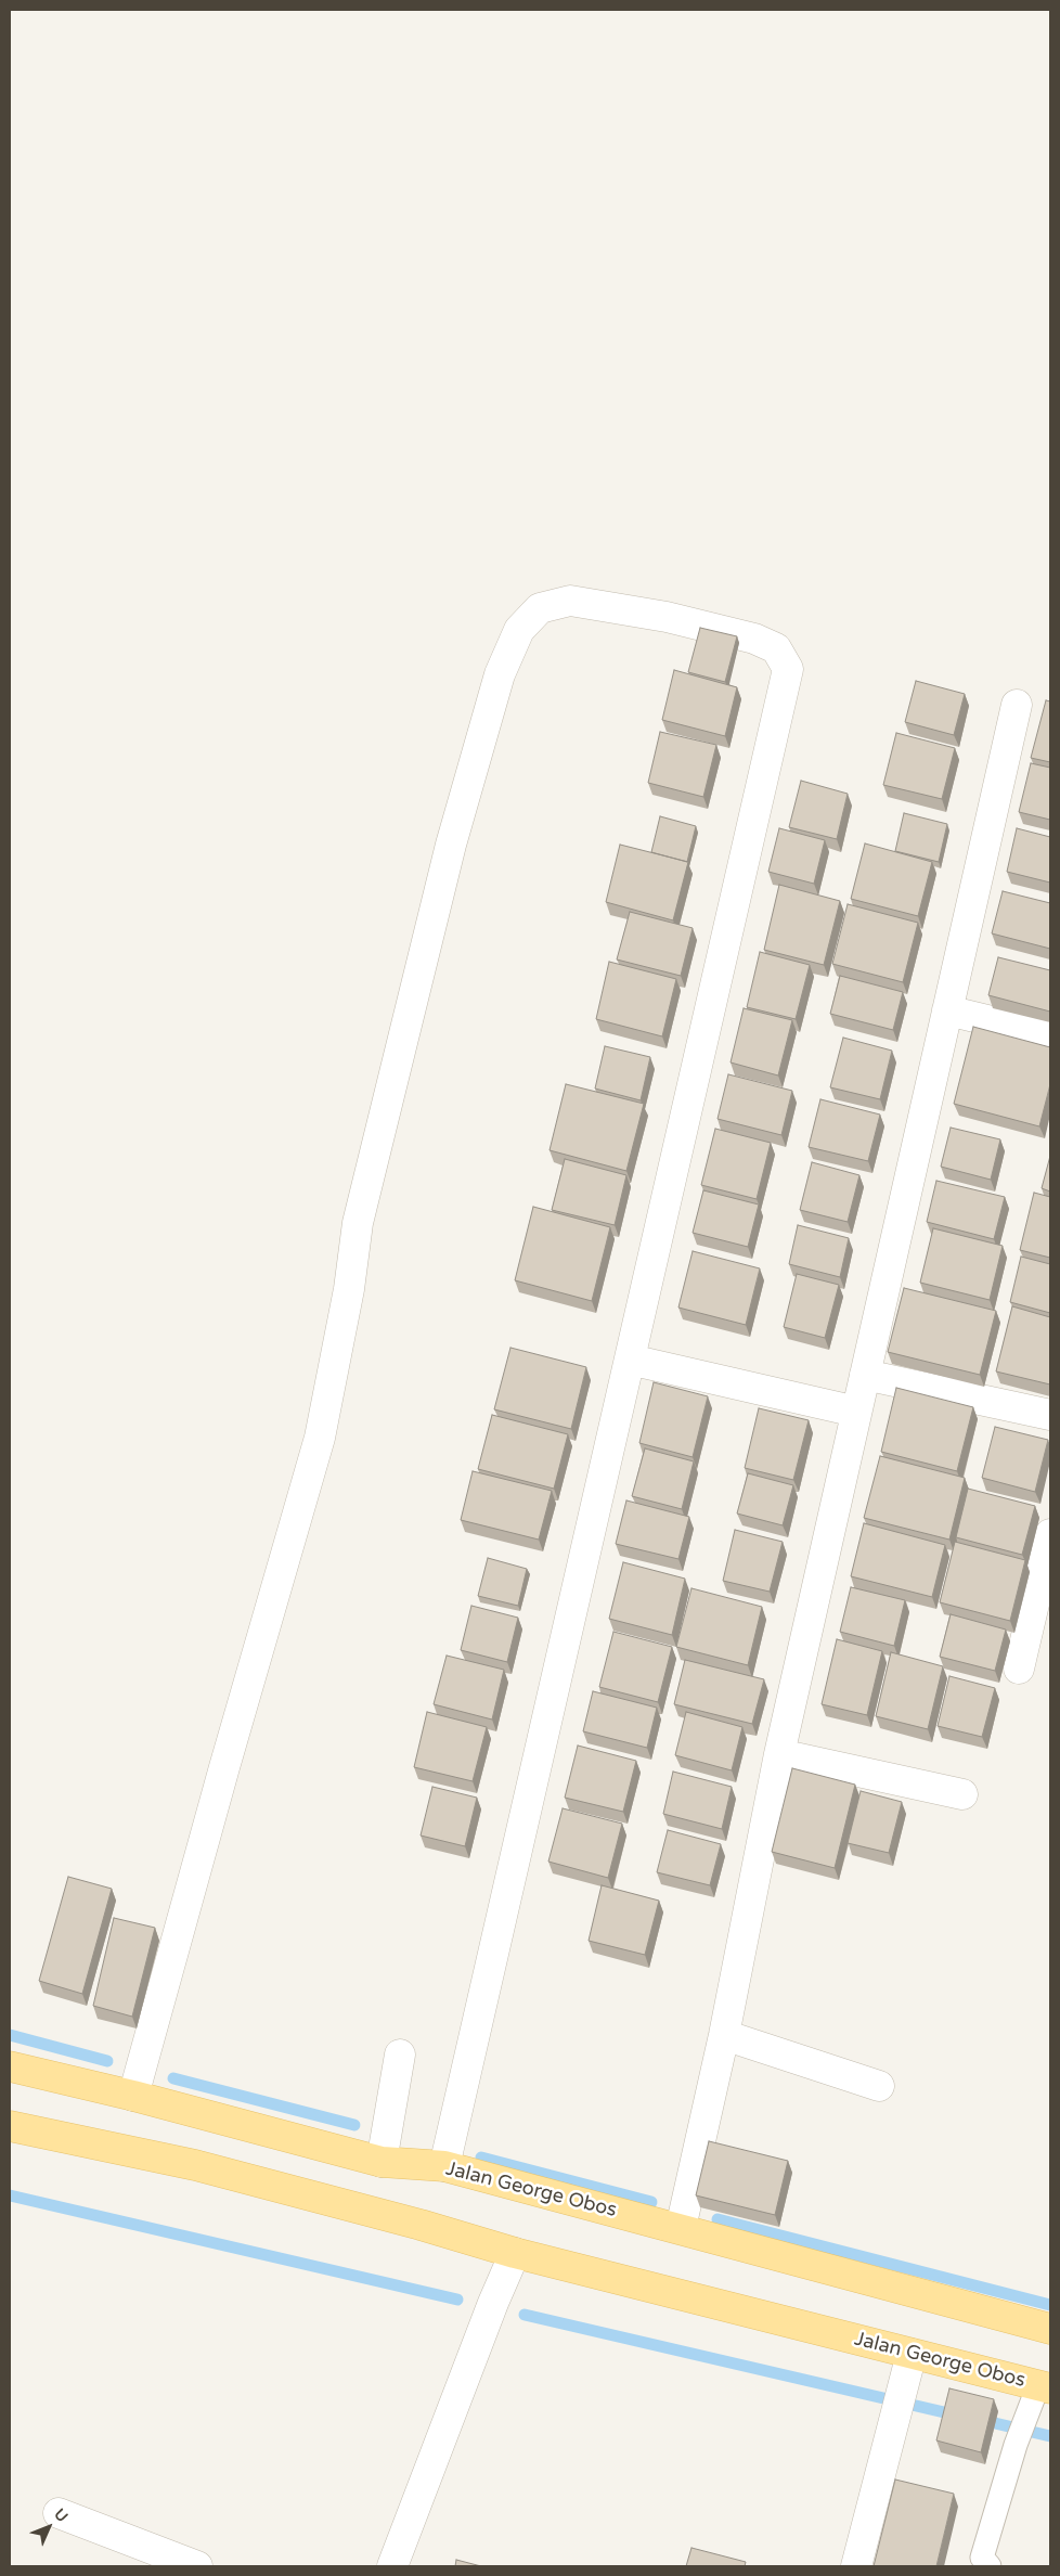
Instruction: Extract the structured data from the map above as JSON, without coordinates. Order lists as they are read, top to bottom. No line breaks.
{"streets":{"main road":["Jalan George Obos"]},"north":"top right"}
